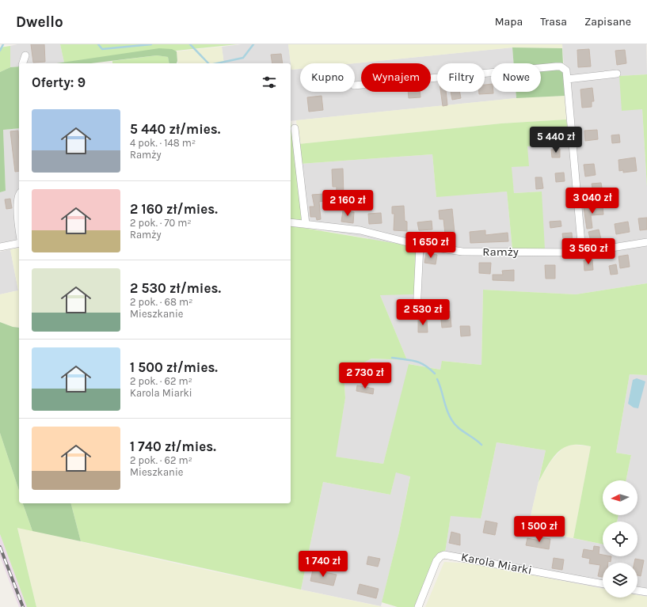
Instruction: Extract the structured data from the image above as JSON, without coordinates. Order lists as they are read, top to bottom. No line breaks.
{"streets":{"street":["Ramży","Karola Miarki"]},"north":"left","page":{"header":"Dwello","nav":["Mapa","Trasa","Zapisane"],"chip":["Kupno","Wynajem","Filtry","Nowe"],"heading":"Oferty: 9","list":[{"name":"5 440 zł/mies.","note":"4 pok. · 148 m² · Ramży"},{"name":"2 160 zł/mies.","note":"2 pok. · 70 m² · Ramży"},{"name":"2 530 zł/mies.","note":"2 pok. · 68 m² · Mieszkanie"},{"name":"1 500 zł/mies.","note":"2 pok. · 62 m² · Karola Miarki"},{"name":"1 740 zł/mies.","note":"2 pok. · 62 m² · Mieszkanie"}],"price":["5 440 zł","3 040 zł","2 160 zł","1 650 zł","3 560 zł","2 530 zł","2 730 zł","1 500 zł","1 740 zł"]}}
